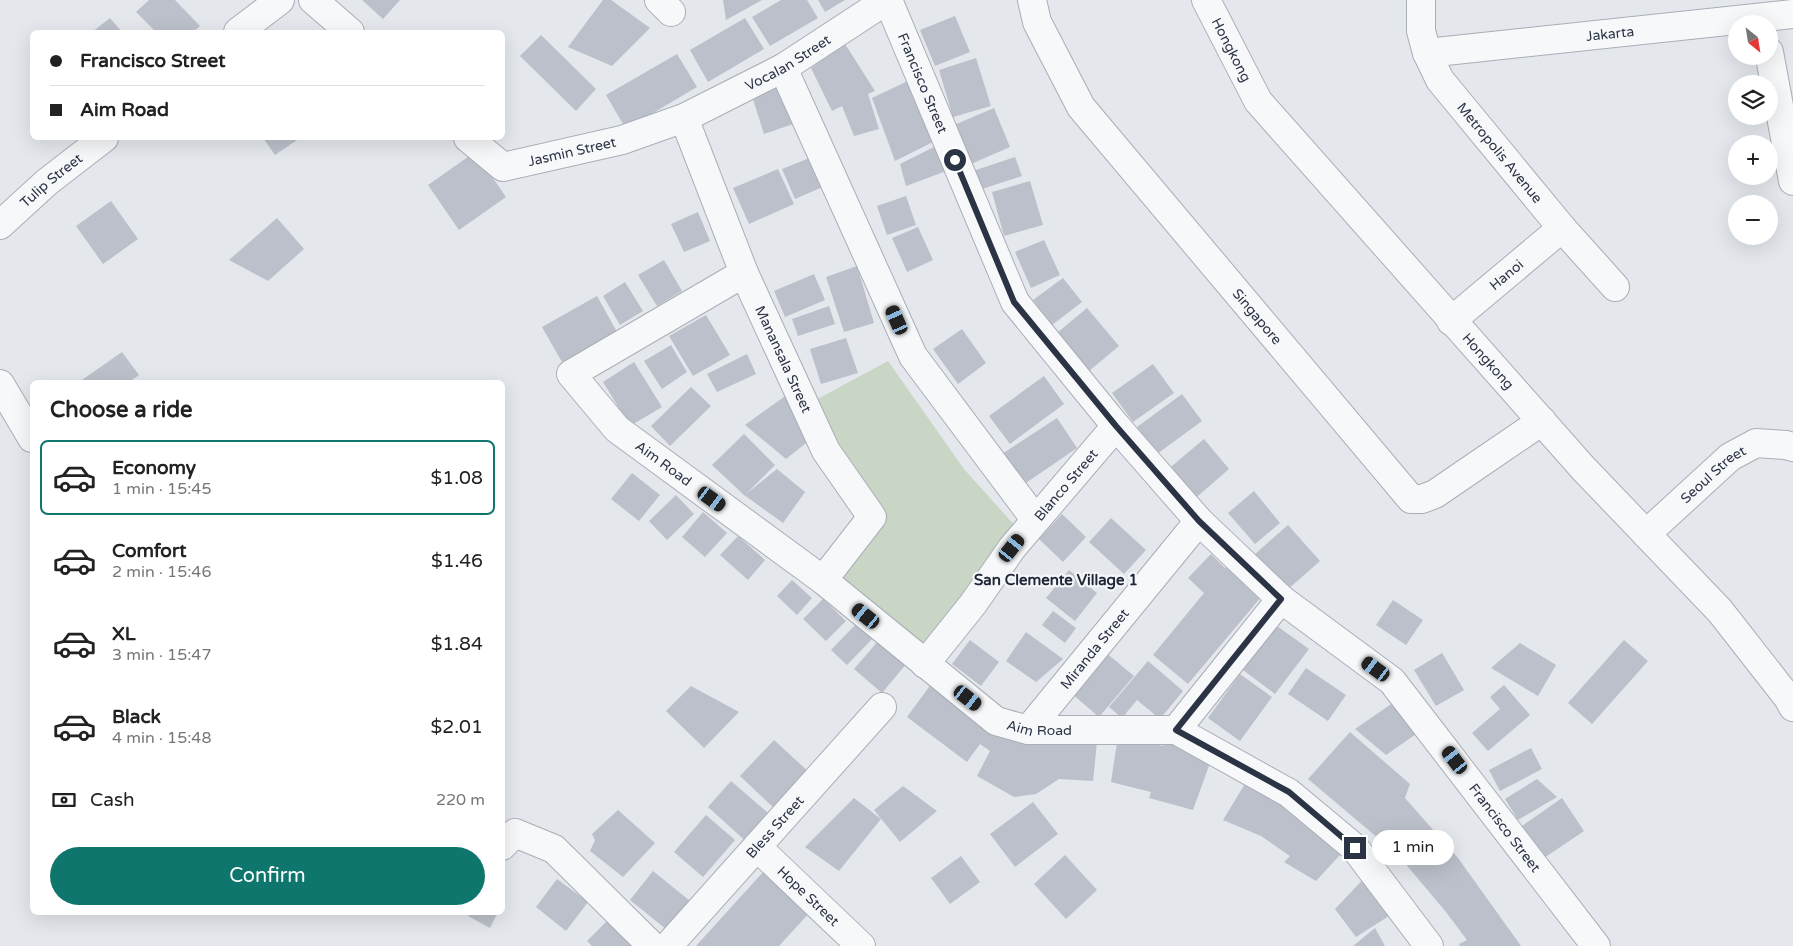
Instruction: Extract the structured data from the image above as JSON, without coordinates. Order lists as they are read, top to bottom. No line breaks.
{"streets":{"street":["Jakarta","Hongkong","Vocalan Street","Francisco Street","Jasmin Street","Metropolis Avenue","Tulip Street","Hanoi","Singapore","Manansala Street","Aim Road","Seoul Street","Blanco Street","Miranda Street","Bless Street","Hope Street"]},"crossings":[["Jakarta","Metropolis Avenue"],["Hongkong","Hanoi"],["Hongkong","Singapore"],["Hongkong","Seoul Street"],["Vocalan Street","Francisco Street"],["Vocalan Street","Jasmin Street"],["Vocalan Street","Manansala Street"],["Francisco Street","Blanco Street"],["Francisco Street","Miranda Street"],["Jasmin Street","Manansala Street"],["Metropolis Avenue","Hanoi"],["Manansala Street","Aim Road"],["Aim Road","Blanco Street"],["Aim Road","Miranda Street"],["Bless Street","Hope Street"]],"districts":["San Clemente Village 1"],"north":"bottom right","page":{"map_buttons":["+","−"],"banner":["Francisco Street","Aim Road"],"heading":"Choose a ride","list":[{"name":"Economy","note":"1 min · 15:45","value":"$1.08"},{"name":"Comfort","note":"2 min · 15:46","value":"$1.46"},{"name":"XL","note":"3 min · 15:47","value":"$1.84"},{"name":"Black","note":"4 min · 15:48","value":"$2.01"}],"pay":["Cash","220 m"],"bubble":"1 min","buttons":"Confirm"}}
